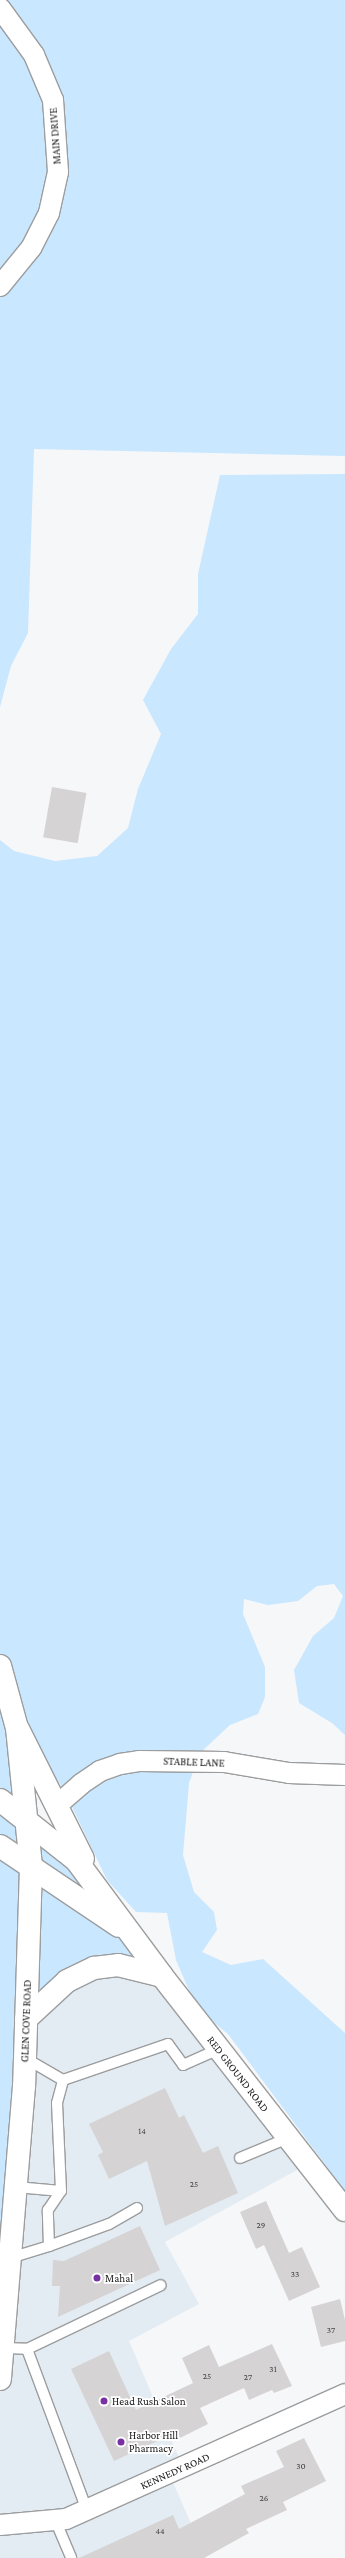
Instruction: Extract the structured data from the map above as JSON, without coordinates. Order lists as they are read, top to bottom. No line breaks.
{"streets":{"street":["MAIN DRIVE","STABLE LANE","GLEN COVE ROAD","RED GROUND ROAD","KENNEDY ROAD"]},"crossings":[["GLEN COVE ROAD","RED GROUND ROAD"]],"places":["Mahal","Head Rush Salon","Harbor Hill Pharmacy"],"house_numbers":["14","25","29","33","37","31","25","27","30","26","44"]}
